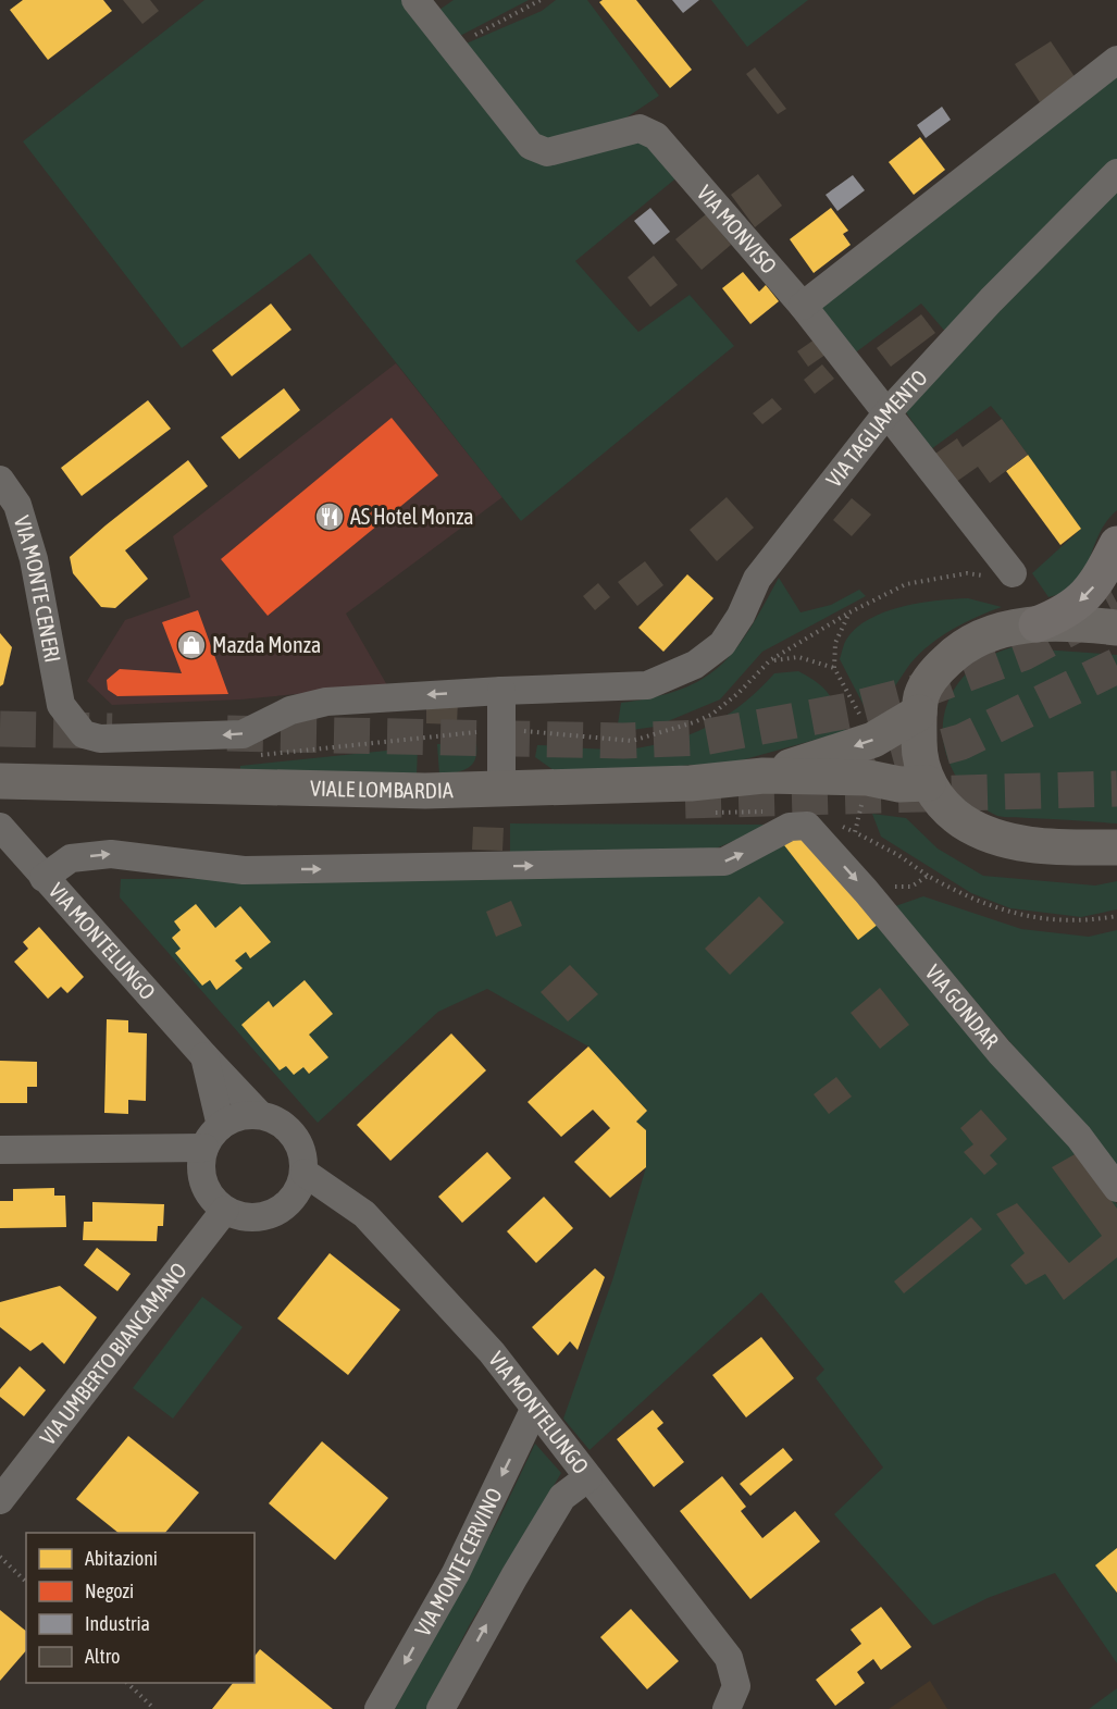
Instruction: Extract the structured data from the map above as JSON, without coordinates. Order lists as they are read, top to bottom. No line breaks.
{"streets":{"main road":["VIALE LOMBARDIA"],"street":["VIA MONVISO","VIA TAGLIAMENTO","VIA MONTE CENERI","VIA MONTELUNGO","VIA GONDAR","VIA UMBERTO BIANCAMANO","VIA MONTE CERVINO"]},"crossings":[["VIA MONVISO","VIA TAGLIAMENTO"],["VIA TAGLIAMENTO","VIA MONTE CENERI"],["VIA MONTELUNGO","VIA GONDAR"],["VIA MONTELUNGO","VIA UMBERTO BIANCAMANO"],["VIA MONTELUNGO","VIA MONTE CERVINO"]],"one_way":["VIA GONDAR"],"places":{"restaurant":["AS Hotel Monza"],"shop":["Mazda Monza"]},"legend":["Abitazioni","Negozi","Industria","Altro"]}
